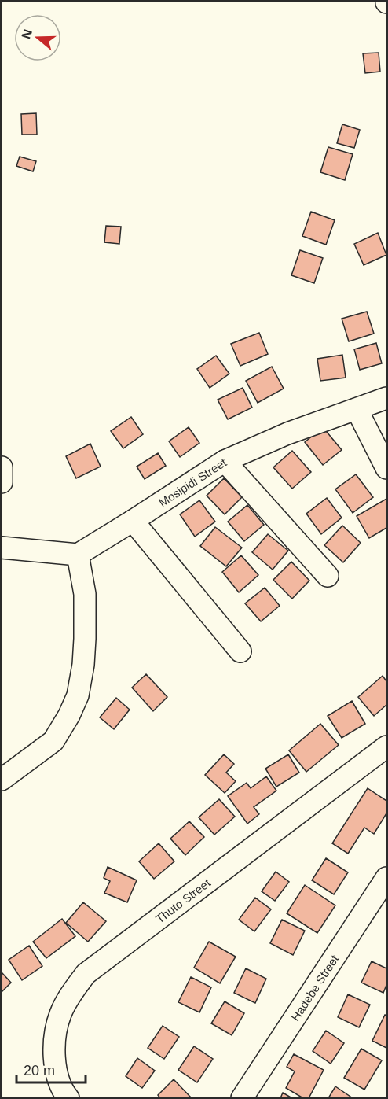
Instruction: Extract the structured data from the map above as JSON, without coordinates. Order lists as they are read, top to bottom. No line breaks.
{"streets":{"street":["Mosipidi Street","Thuto Street","Hadebe Street"]},"scale_bar":"20 m","north":"left"}
